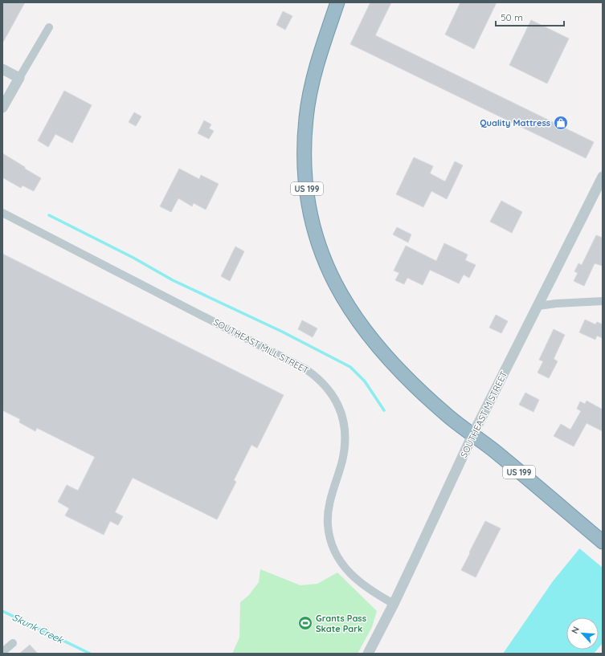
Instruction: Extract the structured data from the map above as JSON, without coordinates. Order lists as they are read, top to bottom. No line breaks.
{"streets":{"highway":["US 199"],"street":["SOUTHEAST MILL STREET","SOUTHEAST M STREET"]},"crossings":[["US 199","SOUTHEAST M STREET"],["SOUTHEAST MILL STREET","SOUTHEAST M STREET"]],"water":["Skunk Creek"],"places":{"shop":["Quality Mattress"],"sports":["Grants Pass Skate Park"]},"scale_bar":"50 m","north":"top left"}
